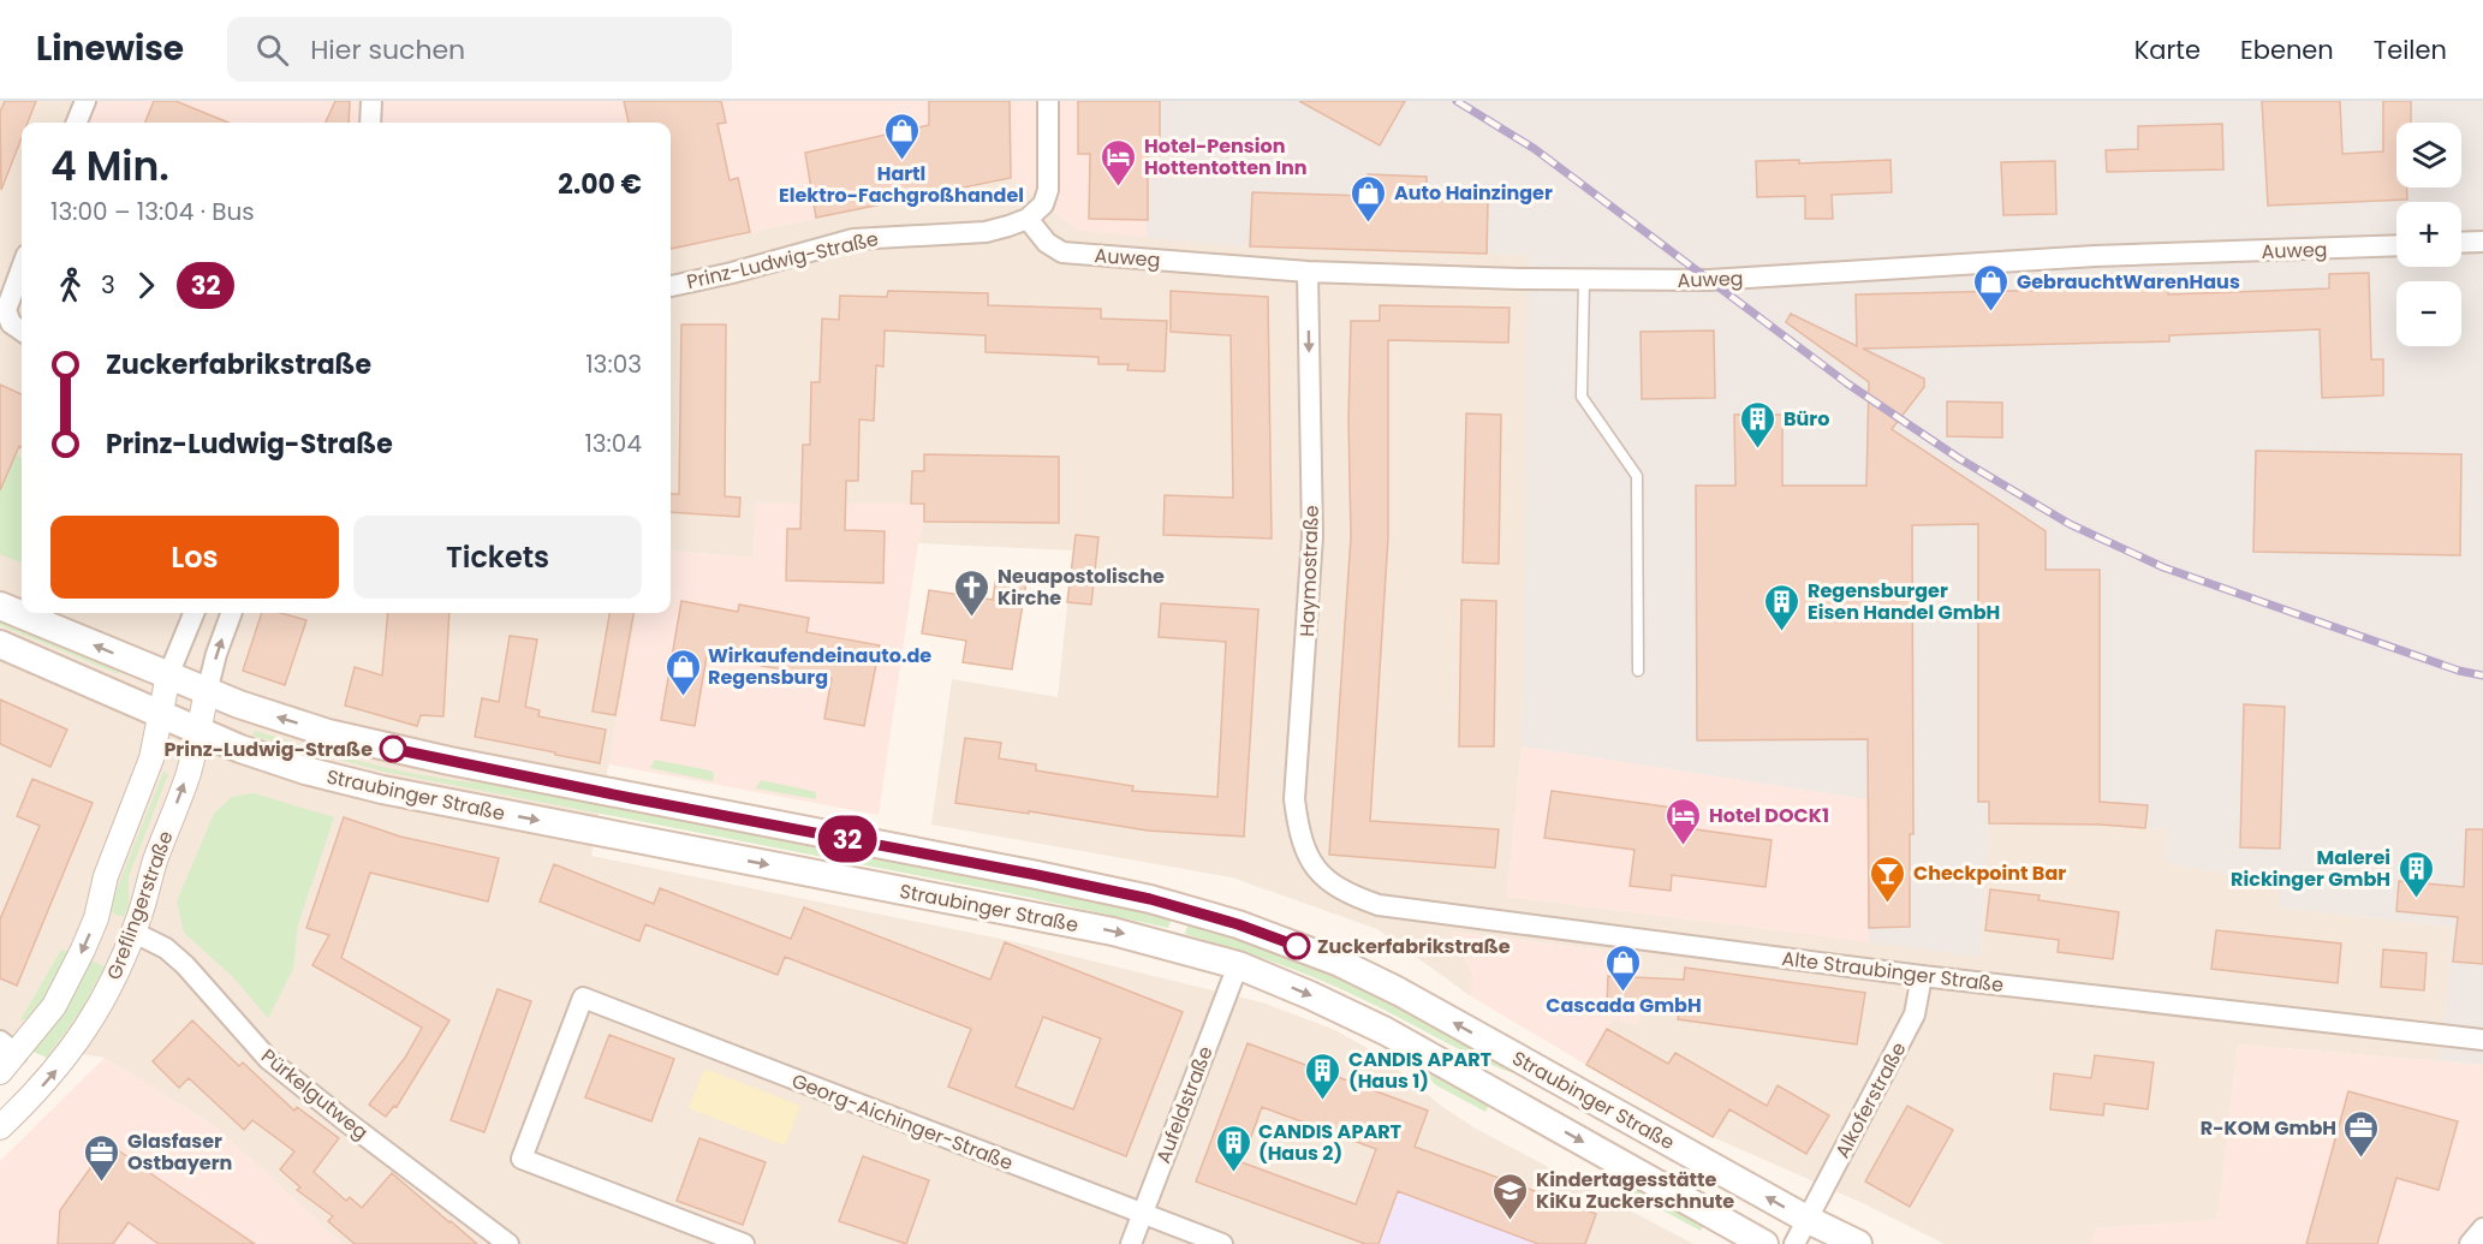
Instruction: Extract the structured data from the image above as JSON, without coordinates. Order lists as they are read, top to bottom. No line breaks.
{"streets":{"main road":["Straubinger Straße"],"street":["Auweg","Prinz-Ludwig-Straße","Haymostraße","Greflingerstraße","Alte Straubinger Straße","Pürkelgutweg","Alkoferstraße","Aufeldstraße","Georg-Aichinger-Straße"]},"crossings":[["Auweg","Prinz-Ludwig-Straße"],["Auweg","Haymostraße"],["Haymostraße","Alte Straubinger Straße"],["Straubinger Straße","Greflingerstraße"],["Straubinger Straße","Alkoferstraße"],["Straubinger Straße","Aufeldstraße"],["Greflingerstraße","Pürkelgutweg"],["Alte Straubinger Straße","Alkoferstraße"],["Aufeldstraße","Georg-Aichinger-Straße"]],"one_way":["Haymostraße"],"places":{"shop":["Hartl Elektro-Fachgroßhandel","Auto Hainzinger","GebrauchtWarenHaus","Wirkaufendeinauto.de Regensburg","Cascada GmbH"],"hotel":["Hotel-Pension Hottentotten Inn","Hotel DOCK1"],"building":["Büro","Regensburger Eisen Handel GmbH","Malerei Rickinger GmbH","CANDIS APART (Haus 1)","CANDIS APART (Haus 2)"],"church":["Neuapostolische Kirche"],"other":["Prinz-Ludwig-Straße","Zuckerfabrikstraße"],"bar":["Checkpoint Bar"],"office":["R-KOM GmbH","Glasfaser Ostbayern"],"school or university":["Kindertagesstätte KiKu Zuckerschnute"]},"lines":["bus line 32"],"page":{"header":"Linewise","search":"Hier suchen","nav":["Karte","Ebenen","Teilen"],"on_map":"32","map_buttons":["+","−"],"heading":["4 Min.","13:00 – 13:04 · Bus","2.00 €"],"legs":["3","32"],"list":[{"name":"Zuckerfabrikstraße","value":"13:03"},{"name":"Prinz-Ludwig-Straße","value":"13:04"}],"buttons":["Los","Tickets"]}}
